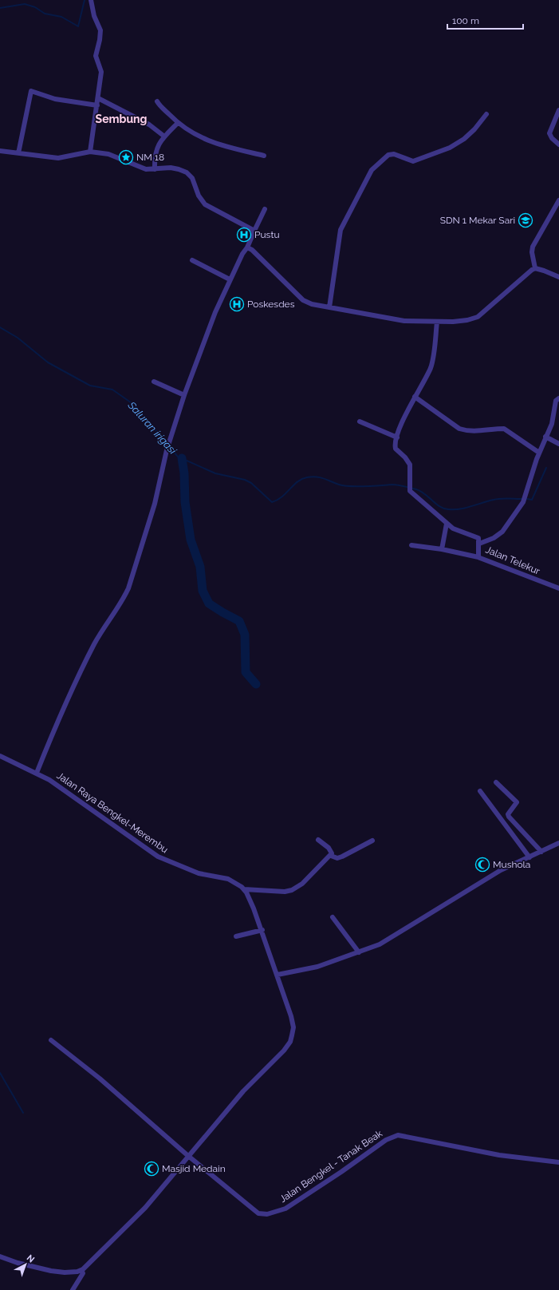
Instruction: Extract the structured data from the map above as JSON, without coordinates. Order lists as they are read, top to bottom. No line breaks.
{"streets":{"street":["Jalan Telekur","Jalan Raya Bengkel-Merembu","Jalan Bengkel - Tanak Beak"]},"crossings":[["Jalan Raya Bengkel-Merembu","Jalan Bengkel - Tanak Beak"]],"districts":["Sembung"],"water":["Saluran irigasi"],"places":{"place":["NM 18"],"school or university":["SDN 1 Mekar Sari"],"hospital":["Pustu","Poskesdes"],"mosque":["Mushola","Masjid Medain"]},"scale_bar":"100 m","north":"top right"}
